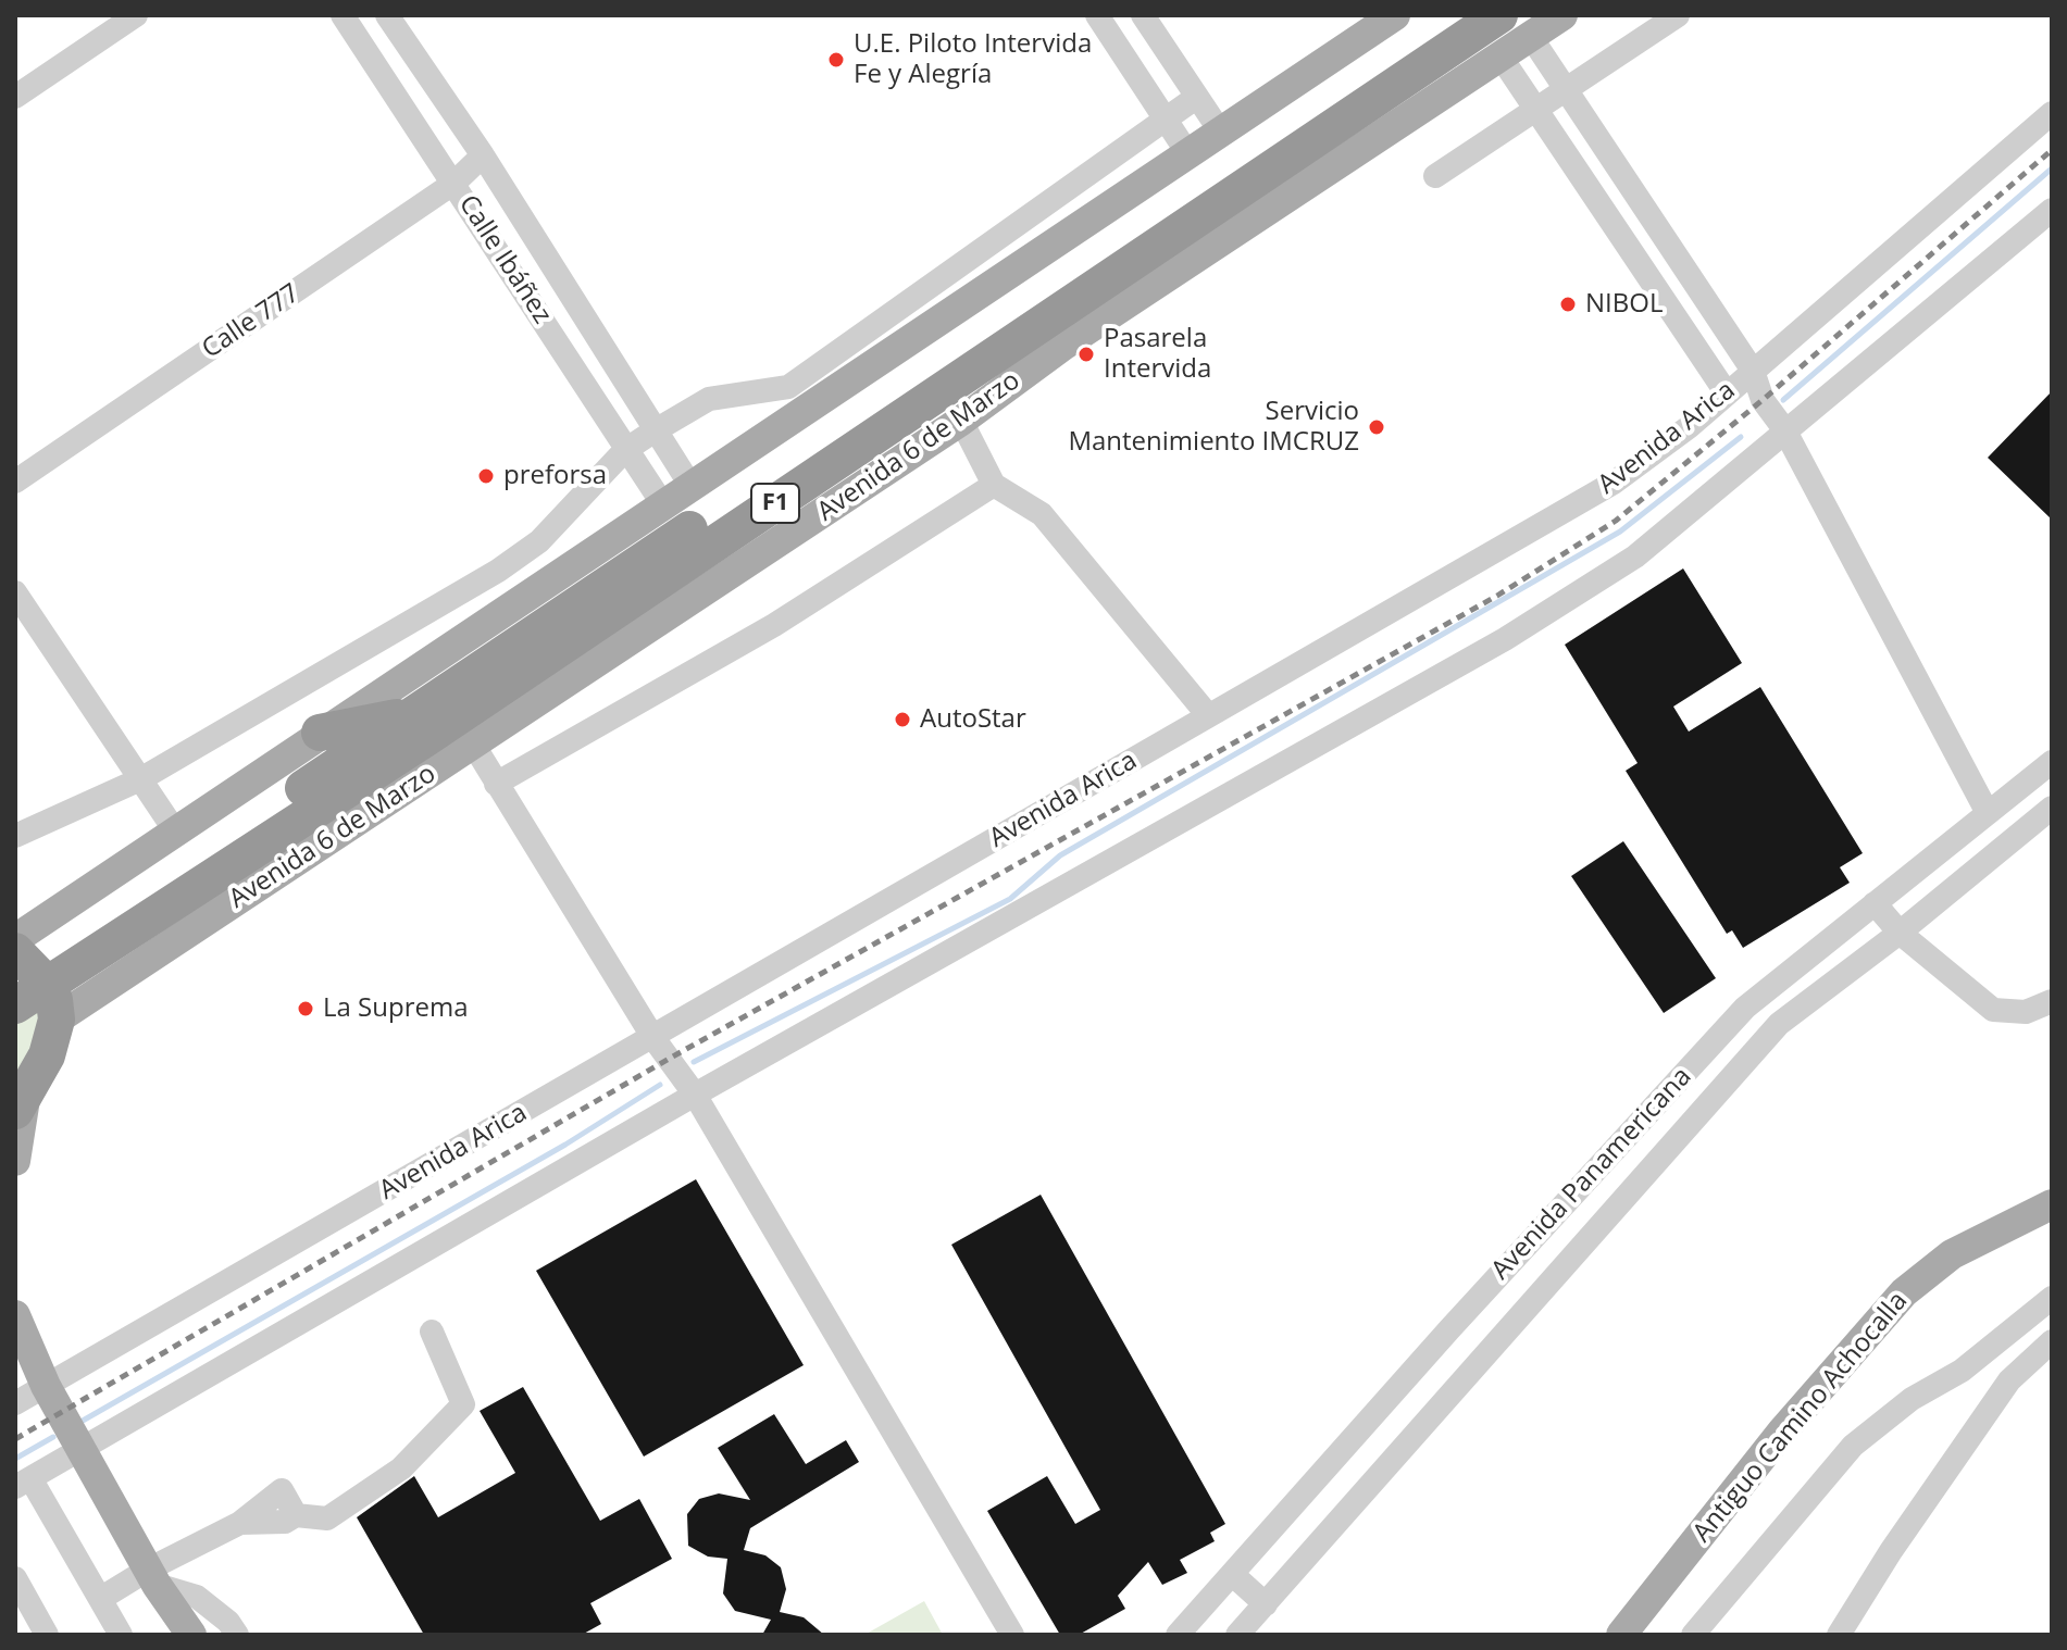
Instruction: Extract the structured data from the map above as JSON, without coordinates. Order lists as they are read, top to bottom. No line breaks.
{"streets":{"highway":["Avenida 6 de Marzo","F1"],"main road":["Antiguo Camino Achocalla"],"street":["Calle Ibáñez","Calle 777","Avenida Arica","Avenida Panamericana"]},"crossings":[["Calle Ibáñez","Calle 777"],["Calle Ibáñez","Avenida 6 de Marzo"]],"places":["U.E. Piloto Intervida Fe y Alegría","NIBOL","Pasarela Intervida","Servicio Mantenimiento IMCRUZ","preforsa","AutoStar","La Suprema"]}
